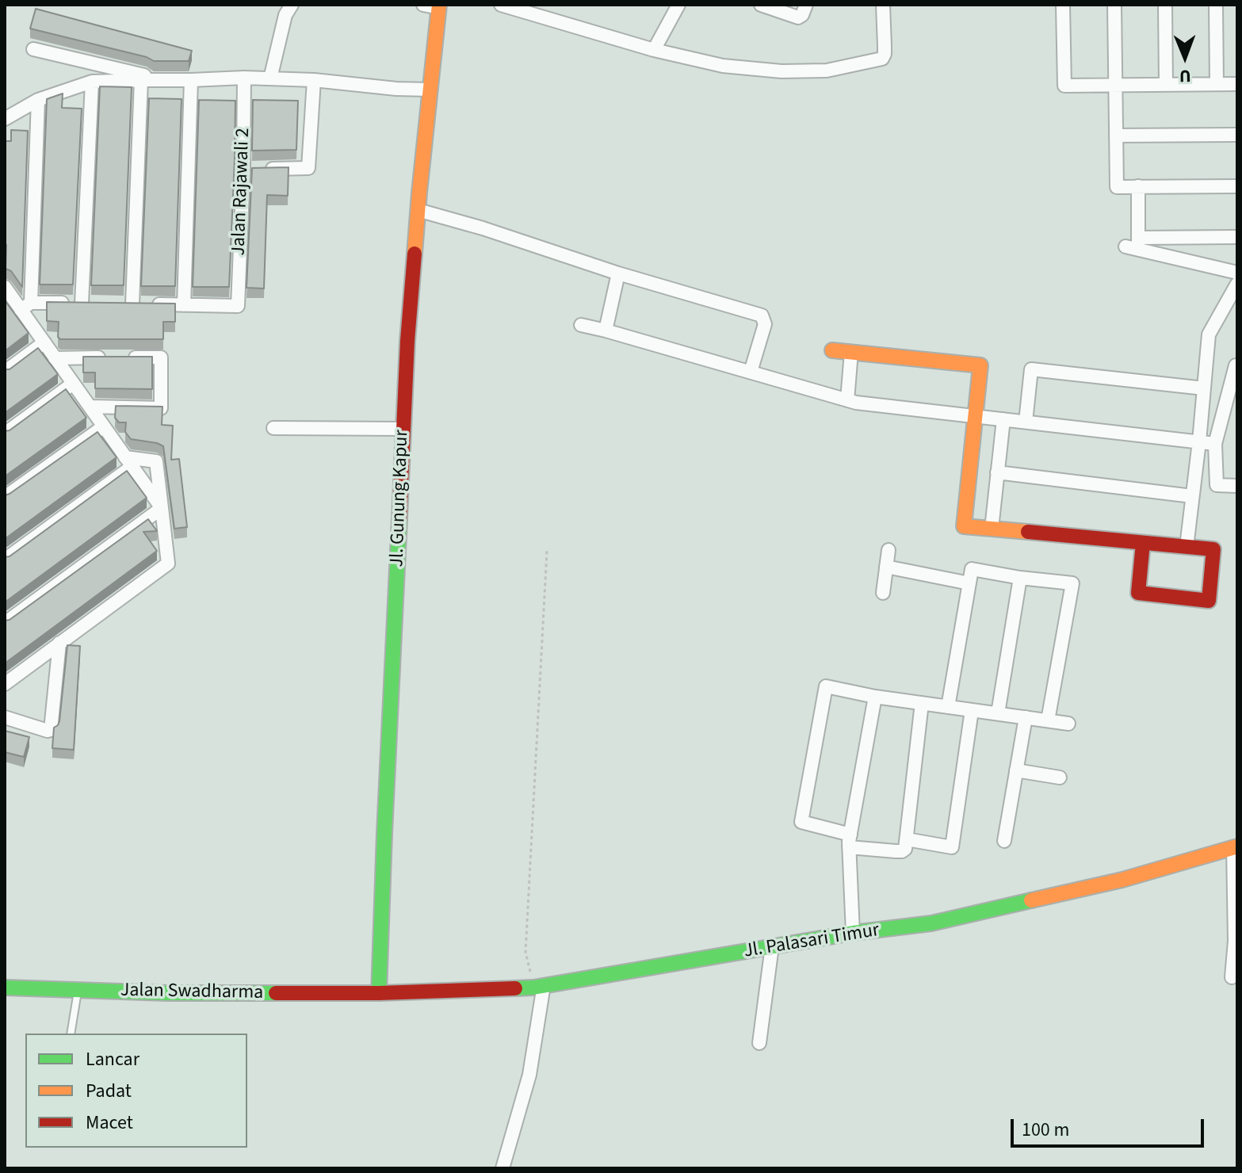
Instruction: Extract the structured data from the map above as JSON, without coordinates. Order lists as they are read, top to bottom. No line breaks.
{"streets":{"street":["Jalan Rajawali 2","Jl. Gunung Kapur","Jl. Palasari Timur","Jalan Swadharma"]},"crossings":[["Jl. Gunung Kapur","Jl. Palasari Timur"],["Jl. Gunung Kapur","Jalan Swadharma"],["Jl. Palasari Timur","Jalan Swadharma"]],"legend":["Lancar","Padat","Macet"],"scale_bar":"100 m","north":"bottom"}
